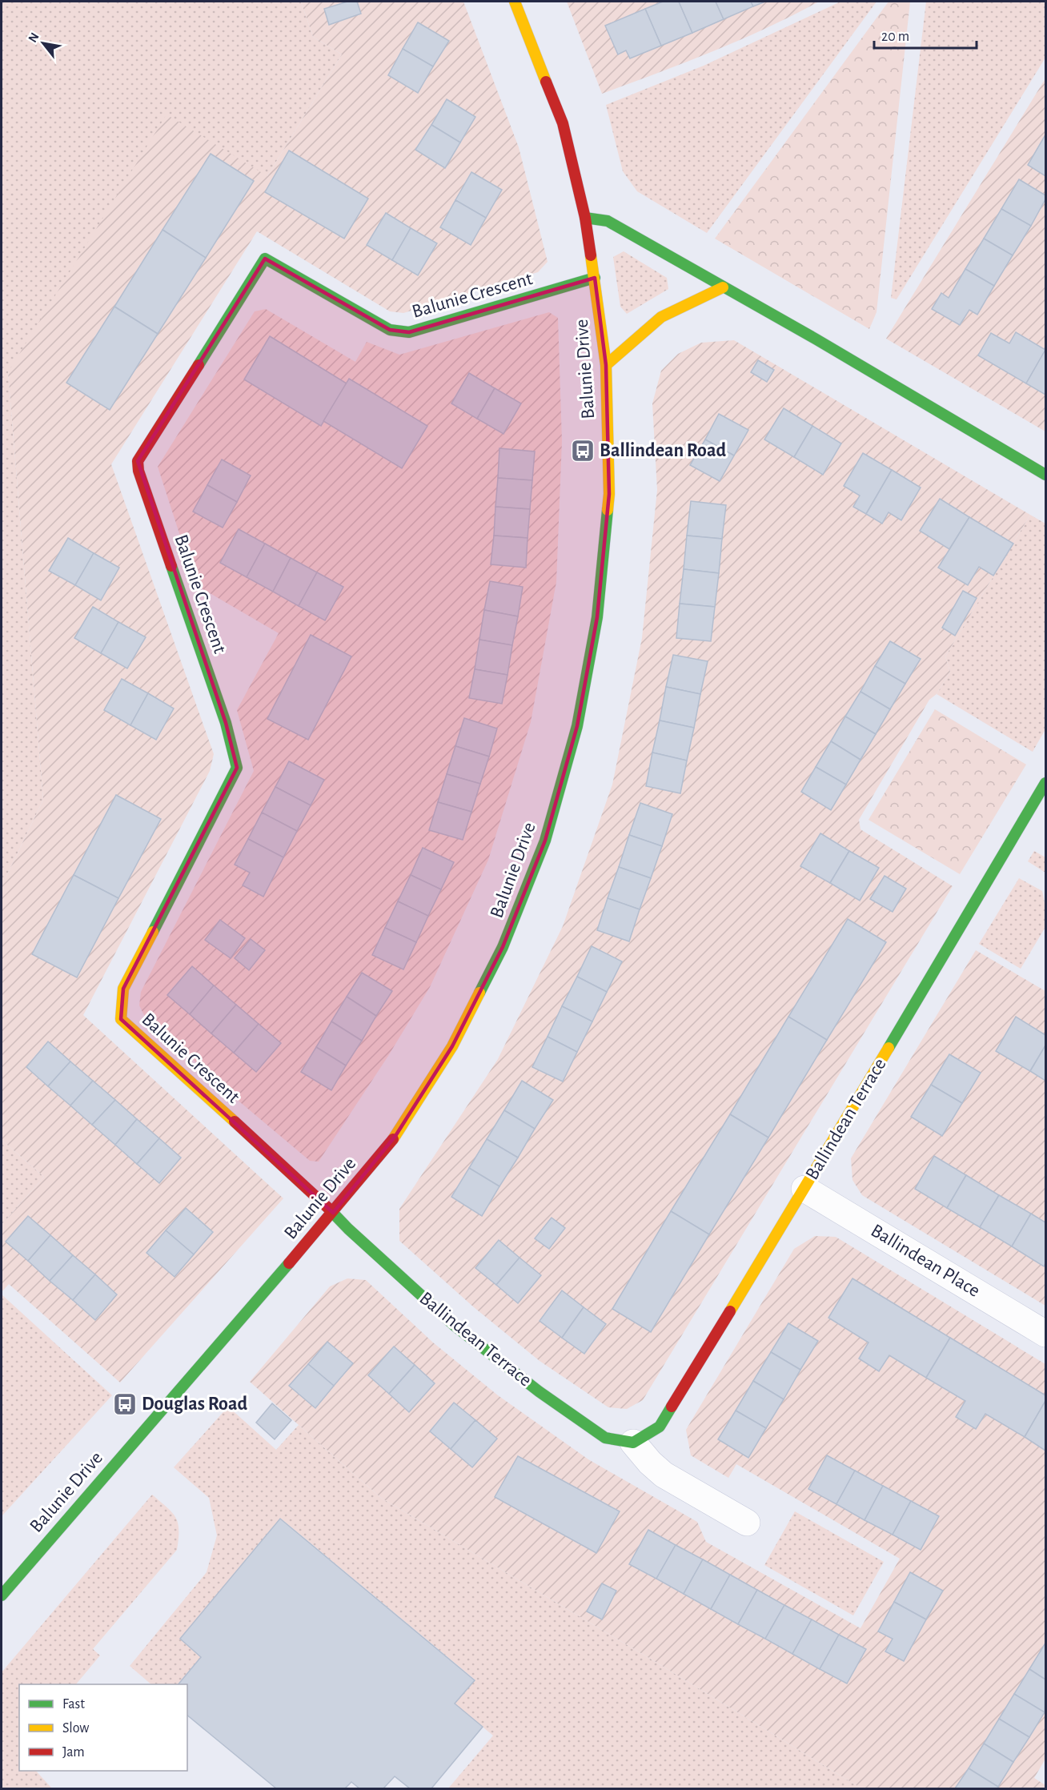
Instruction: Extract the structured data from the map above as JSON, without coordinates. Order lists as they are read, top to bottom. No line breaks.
{"streets":{"street":["Balunie Crescent","Balunie Drive","Ballindean Terrace","Ballindean Place"]},"crossings":[["Balunie Crescent","Balunie Drive"],["Balunie Crescent","Ballindean Terrace"],["Balunie Drive","Ballindean Terrace"],["Ballindean Terrace","Ballindean Place"]],"places":{"bus stop":["Ballindean Road","Douglas Road"]},"legend":["Fast","Slow","Jam"],"scale_bar":"20 m","north":"top left"}
